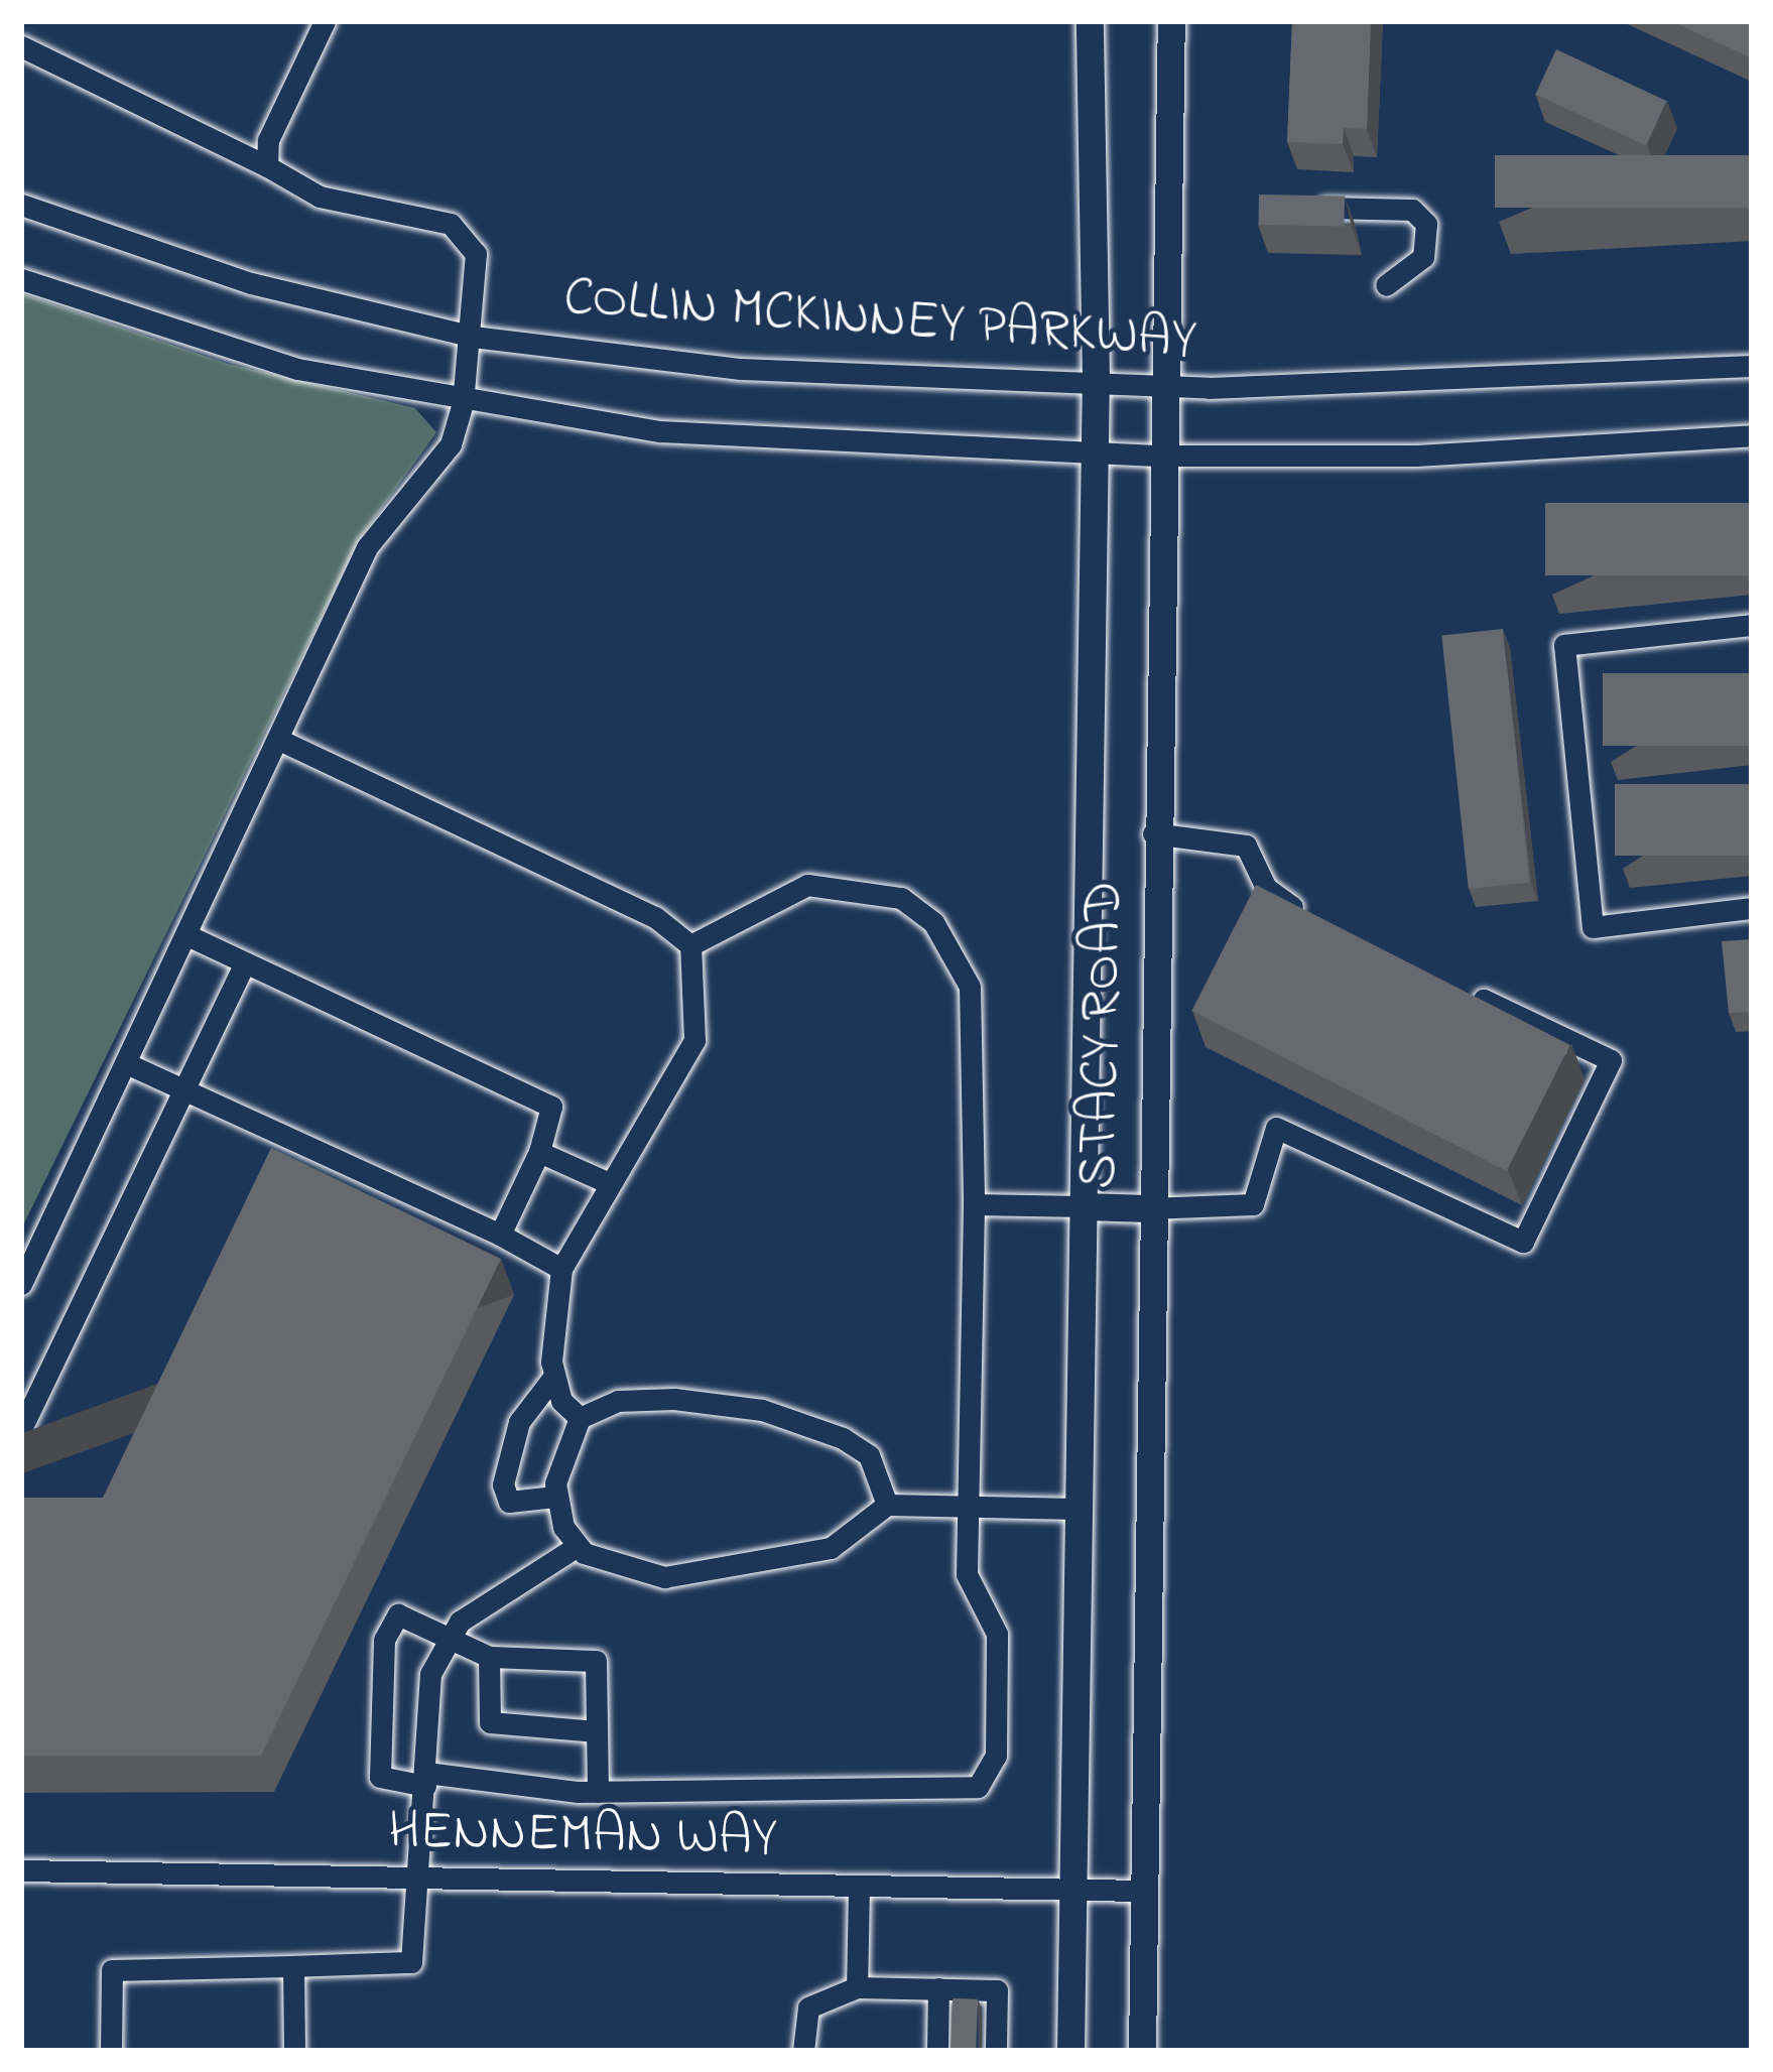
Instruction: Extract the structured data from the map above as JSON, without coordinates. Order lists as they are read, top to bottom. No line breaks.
{"streets":{"main road":["STACY ROAD"],"street":["COLLIN MCKINNEY PARKWAY","HENNEMAN WAY"]},"crossings":[["COLLIN MCKINNEY PARKWAY","STACY ROAD"],["STACY ROAD","HENNEMAN WAY"]]}
